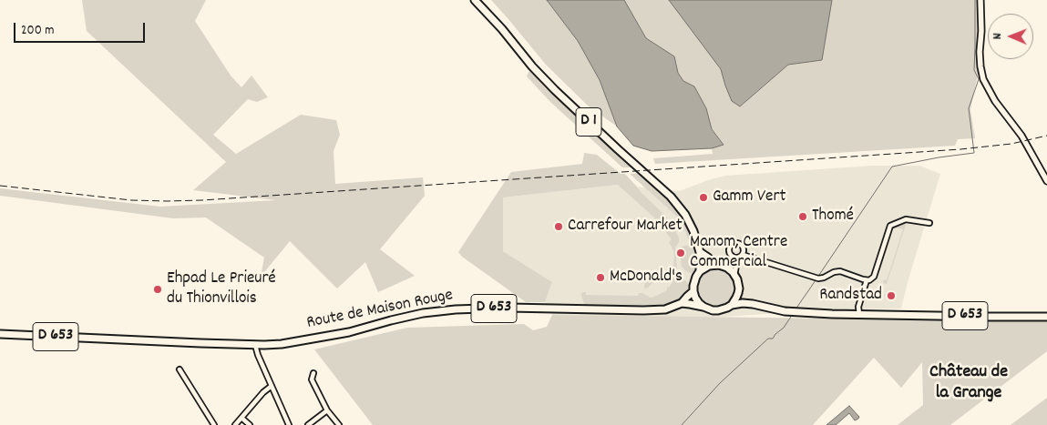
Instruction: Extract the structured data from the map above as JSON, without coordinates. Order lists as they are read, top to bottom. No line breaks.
{"streets":{"main road":["D 1","D 653","Route de Maison Rouge"]},"districts":["Château de la Grange"],"places":["Gamm Vert","Thomé","Carrefour Market","Manom, Centre Commercial","McDonald's","Ehpad Le Prieuré du Thionvillois","Randstad"],"scale_bar":"200 m","north":"left"}
